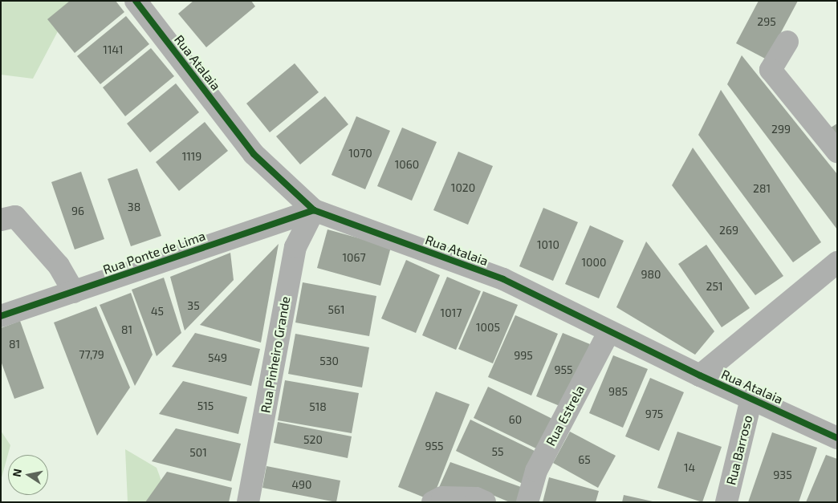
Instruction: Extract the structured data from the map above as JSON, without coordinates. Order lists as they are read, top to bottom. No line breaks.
{"streets":{"street":["Rua Atalaia","Rua Ponte de Lima","Rua Pinheiro Grande","Rua Estrela","Rua Barroso"]},"crossings":[["Rua Atalaia","Rua Ponte de Lima"],["Rua Atalaia","Rua Pinheiro Grande"],["Rua Atalaia","Rua Estrela"],["Rua Atalaia","Rua Barroso"],["Rua Ponte de Lima","Rua Pinheiro Grande"]],"house_numbers":["295","1141","299","1070","1119","1060","1020","281","38","96","269","1010","1067","1000","980","251","35","561","45","1017","1005","81","81","77,79","995","549","530","955","985","515","518","975","60","520","955","55","501","65","14","935","490"],"north":"left"}
